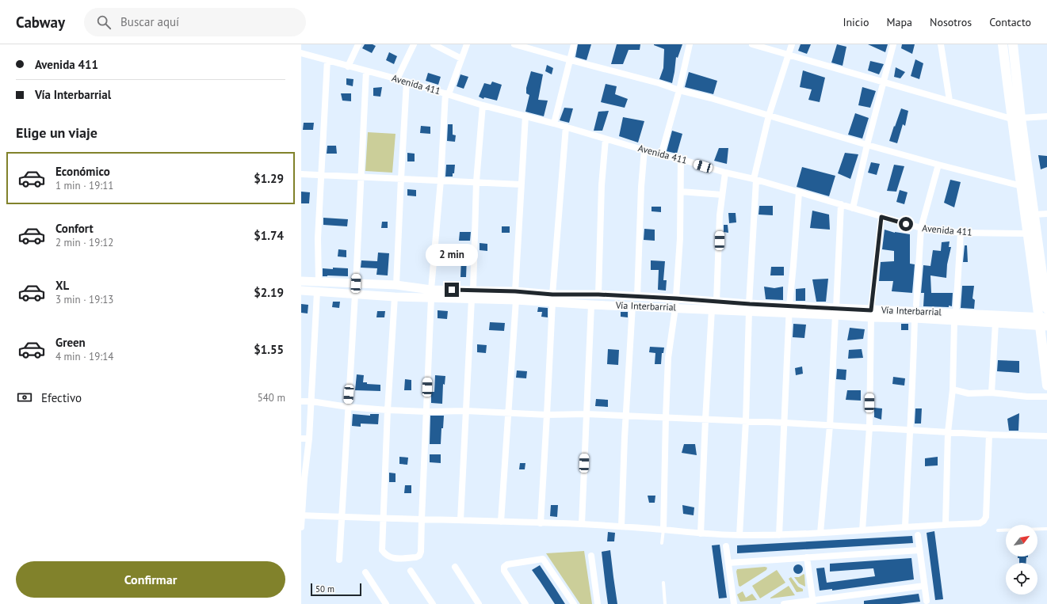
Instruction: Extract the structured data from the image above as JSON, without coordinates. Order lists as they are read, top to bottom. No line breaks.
{"streets":{"main road":["Vía Interbarrial"],"street":["Avenida 411"]},"scale_bar":"50 m","north":"top right","page":{"header":"Cabway","search":"Buscar aquí","nav":["Inicio","Mapa","Nosotros","Contacto"],"banner":["Avenida 411","Vía Interbarrial"],"heading":"Elige un viaje","list":[{"name":"Económico","note":"1 min · 19:11","value":"$1.29"},{"name":"Confort","note":"2 min · 19:12","value":"$1.74"},{"name":"XL","note":"3 min · 19:13","value":"$2.19"},{"name":"Green","note":"4 min · 19:14","value":"$1.55"}],"bubble":"2 min","pay":["Efectivo","540 m"],"buttons":"Confirmar","scale":"50 m"}}
